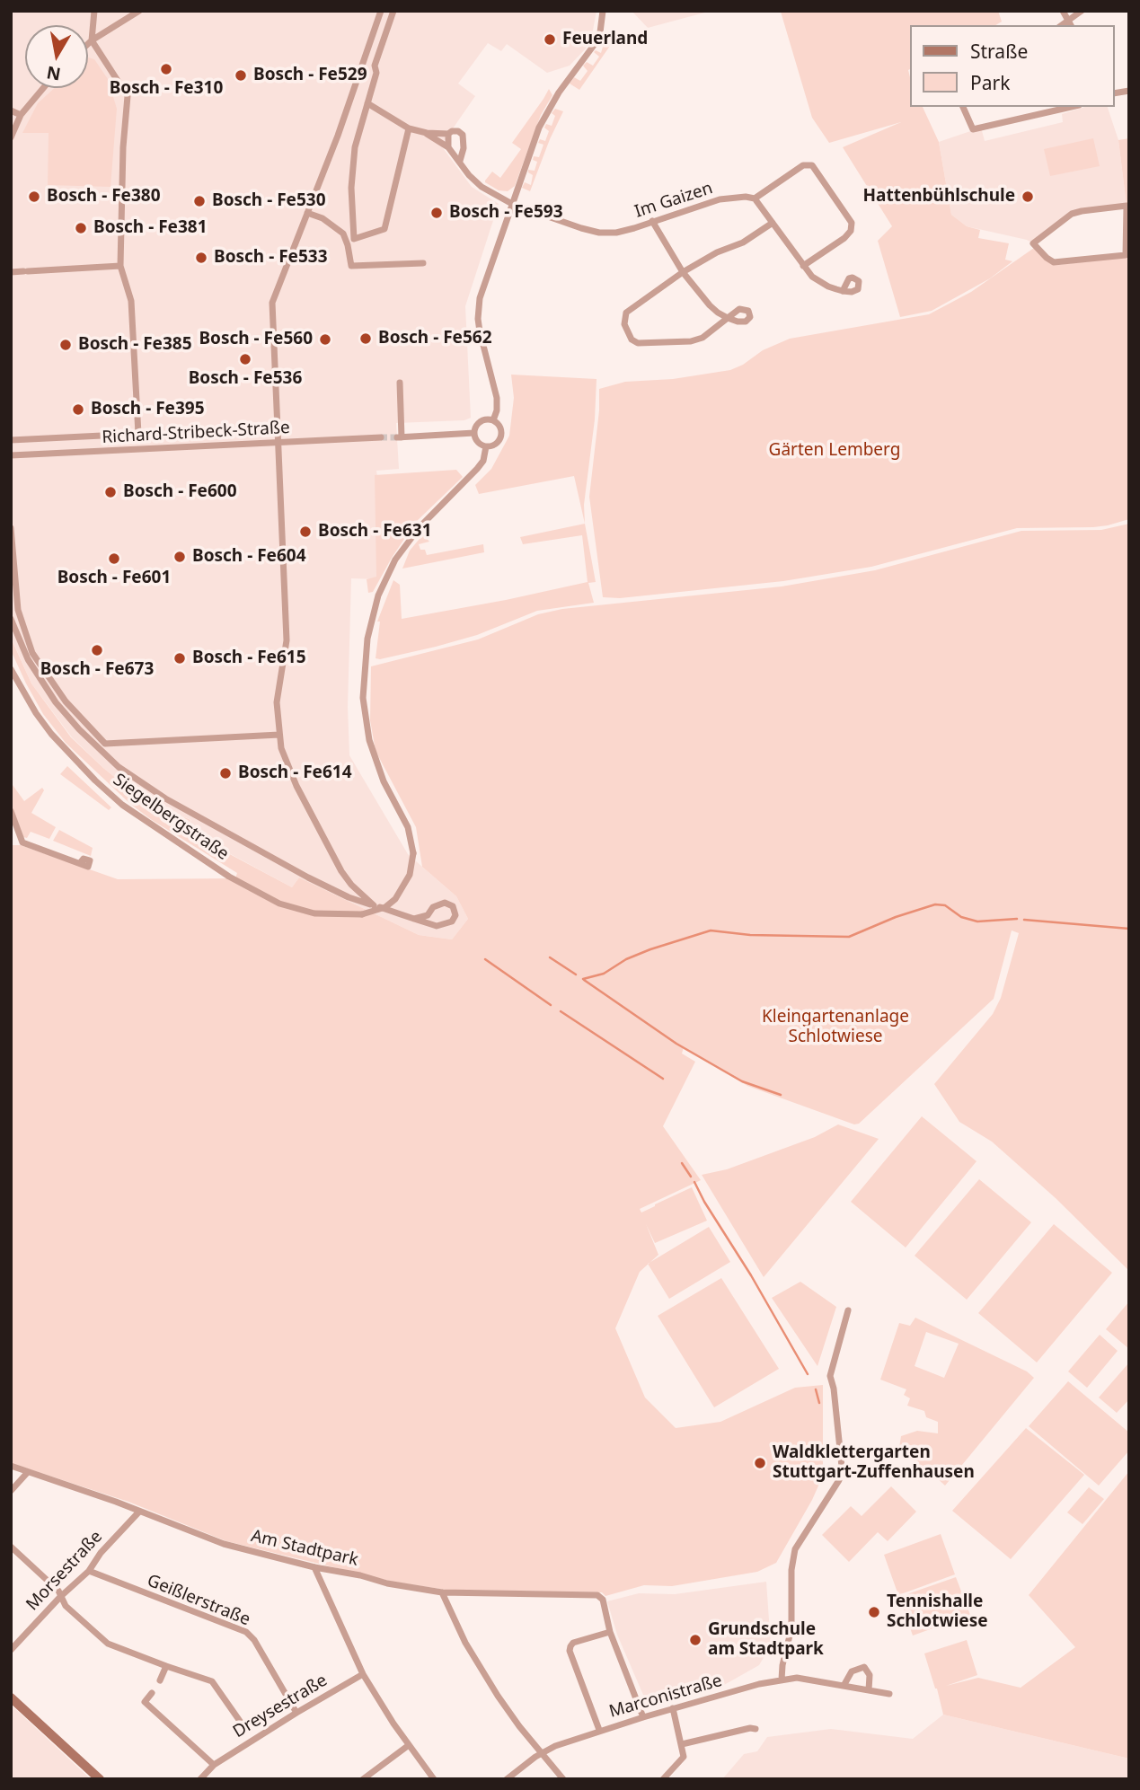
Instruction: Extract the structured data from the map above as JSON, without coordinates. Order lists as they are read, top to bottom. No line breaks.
{"streets":{"street":["Im Gaizen","Richard-Stribeck-Straße","Siegelbergstraße","Am Stadtpark","Morsestraße","Geißlerstraße","Marconistraße","Dreysestraße"]},"crossings":[["Am Stadtpark","Morsestraße"],["Morsestraße","Geißlerstraße"],["Geißlerstraße","Dreysestraße"]],"parks":["Gärten Lemberg","Kleingartenanlage Schlotwiese"],"places":["Feuerland","Bosch - Fe310","Bosch - Fe529","Bosch - Fe380","Hattenbühlschule","Bosch - Fe530","Bosch - Fe593","Bosch - Fe381","Bosch - Fe533","Bosch - Fe562","Bosch - Fe560","Bosch - Fe385","Bosch - Fe536","Bosch - Fe395","Bosch - Fe600","Bosch - Fe631","Bosch - Fe604","Bosch - Fe601","Bosch - Fe673","Bosch - Fe615","Bosch - Fe614","Waldklettergarten Stuttgart-Zuffenhausen","Tennishalle Schlotwiese","Grundschule am Stadtpark"],"legend":["Straße","Park"],"north":"bottom"}
